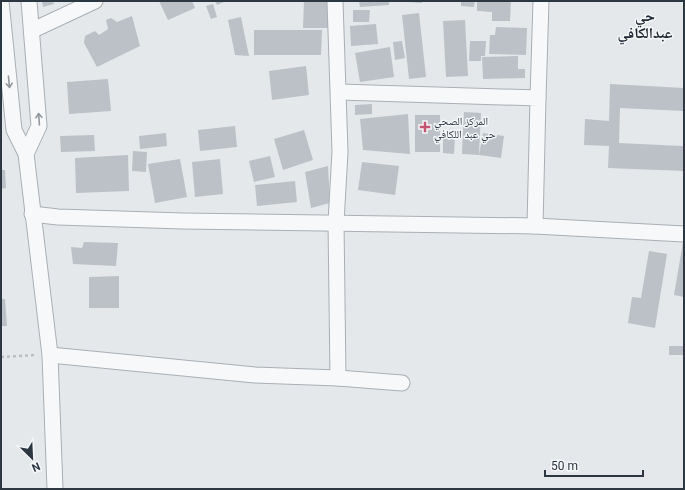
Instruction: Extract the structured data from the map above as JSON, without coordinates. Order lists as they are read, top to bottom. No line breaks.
{"districts":["حي عبدالكافي"],"places":{"health":["المركز الصحي حي عبد اللكافي"]},"scale_bar":"50 m","north":"bottom right"}
